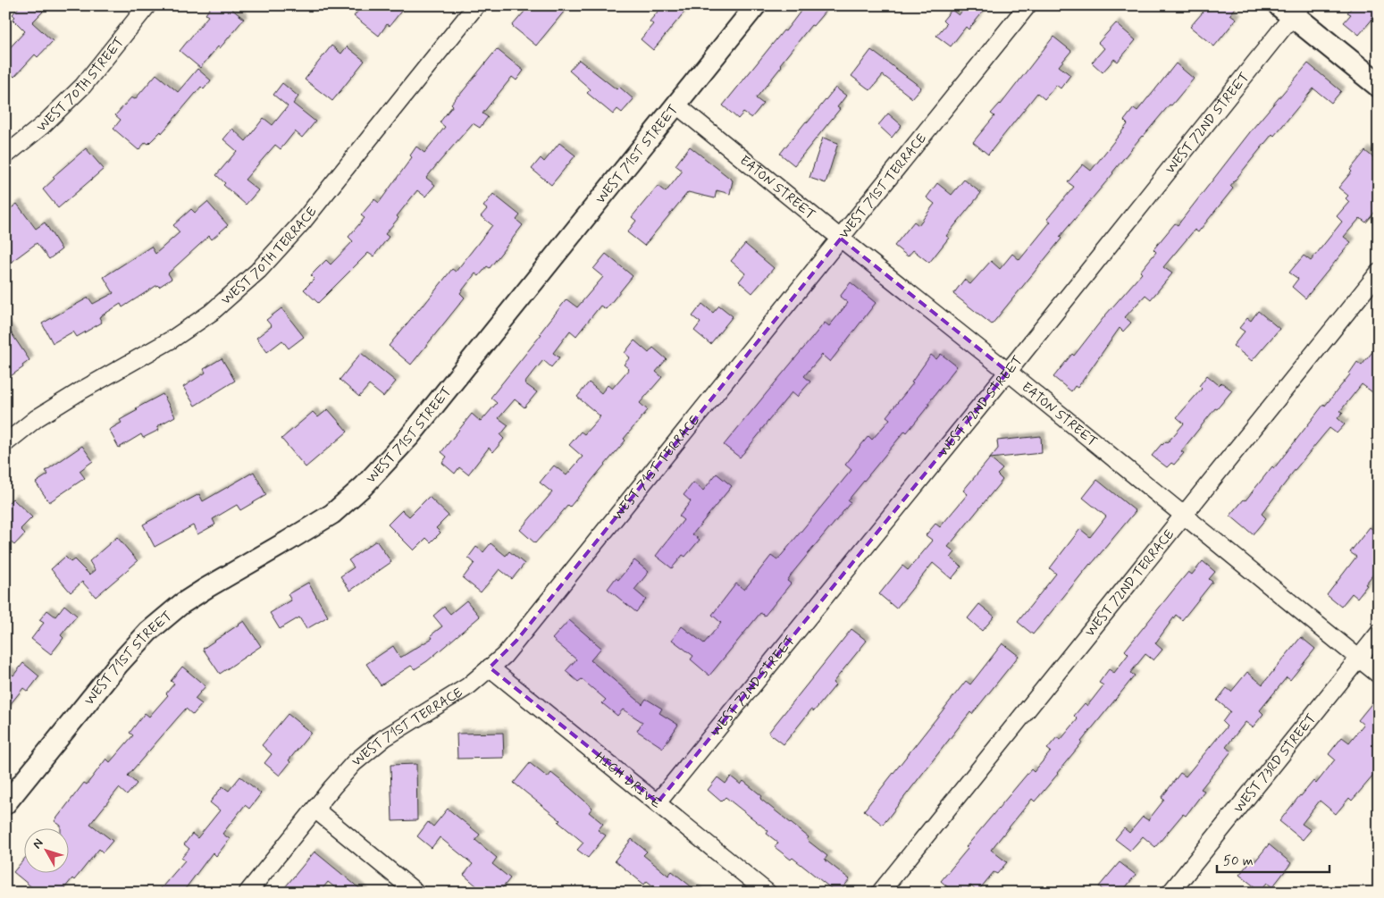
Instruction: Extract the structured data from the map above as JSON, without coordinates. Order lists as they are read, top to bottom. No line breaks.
{"streets":{"street":["WEST 70TH STREET","WEST 72ND STREET","WEST 71ST STREET","WEST 71ST TERRACE","EATON STREET","WEST 70TH TERRACE","WEST 72ND TERRACE","WEST 73RD STREET","HIGH DRIVE"]},"crossings":[["WEST 72ND STREET","EATON STREET"],["WEST 72ND STREET","HIGH DRIVE"],["WEST 71ST STREET","EATON STREET"],["WEST 71ST TERRACE","EATON STREET"],["WEST 71ST TERRACE","HIGH DRIVE"],["EATON STREET","WEST 72ND TERRACE"],["EATON STREET","WEST 73RD STREET"]],"scale_bar":"50 m","north":"top left"}
